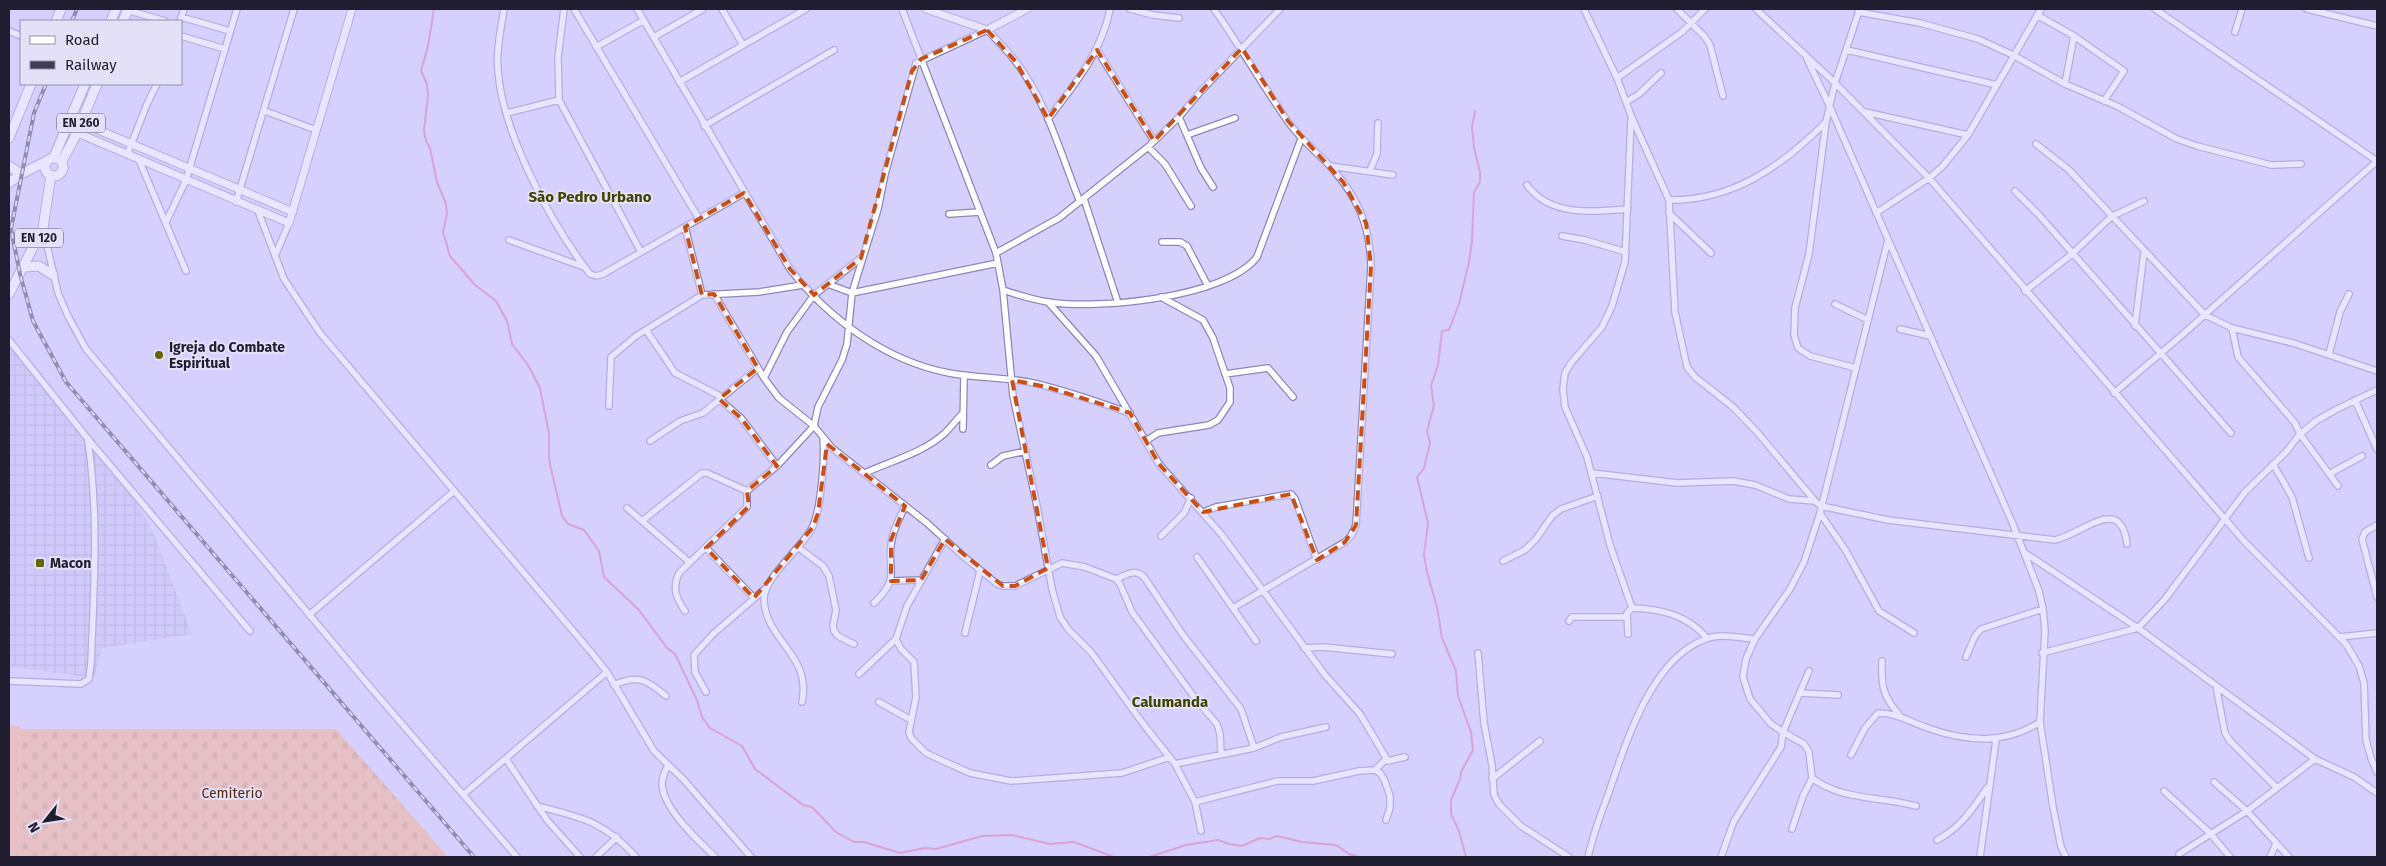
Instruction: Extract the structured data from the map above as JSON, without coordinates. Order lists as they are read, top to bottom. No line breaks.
{"streets":{"main road":["EN 260","EN 120"]},"crossings":[["EN 260","EN 120"]],"districts":["São Pedro Urbano","Calumanda"],"parks":["Cemiterio"],"places":{"other":["Igreja do Combate Espiritual"],"transit":["Macon"]},"legend":["Road","Railway"],"north":"bottom left"}
